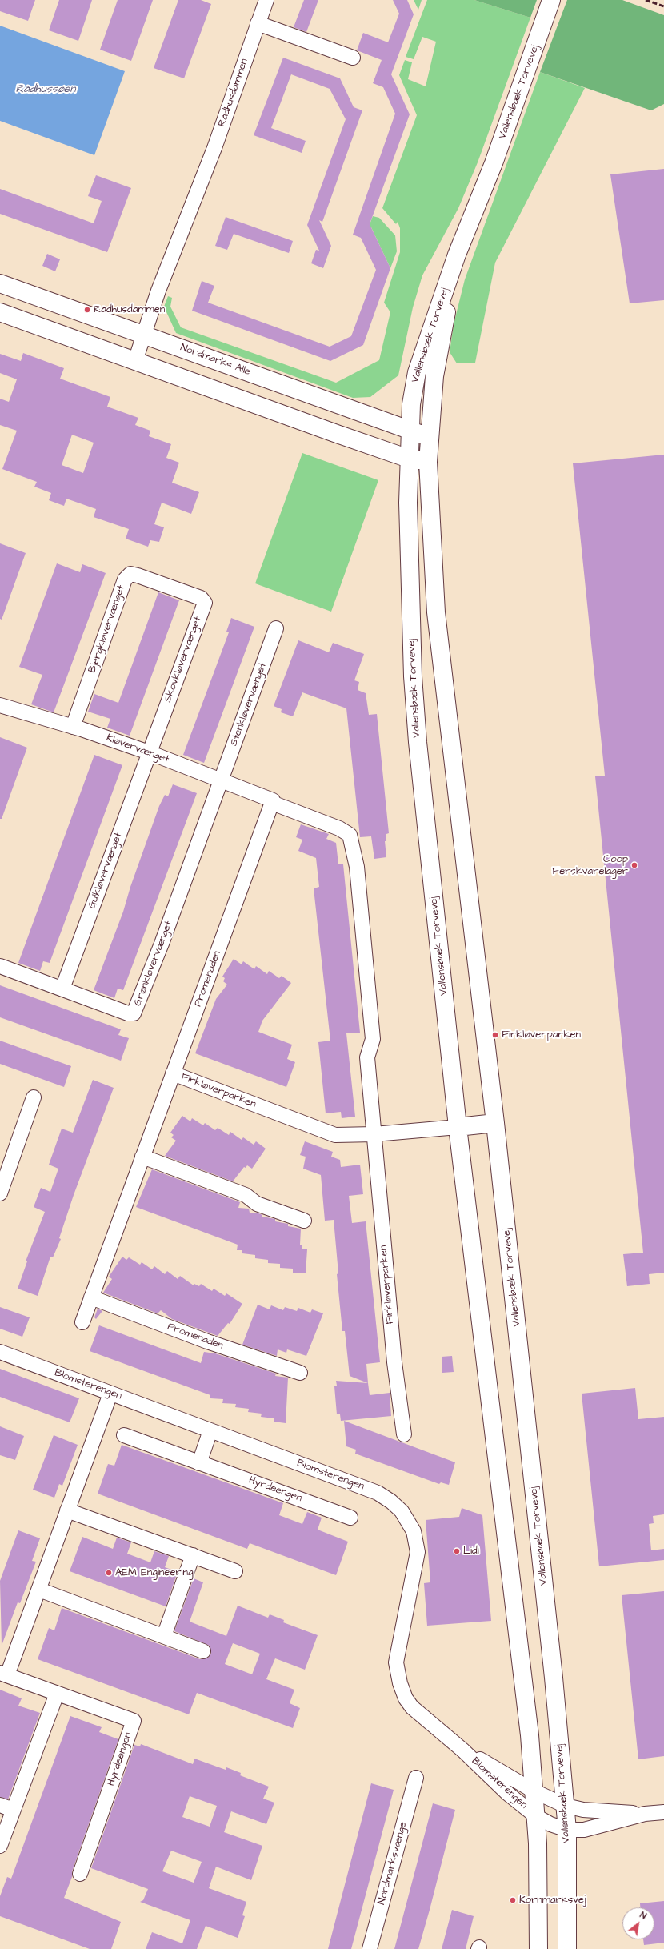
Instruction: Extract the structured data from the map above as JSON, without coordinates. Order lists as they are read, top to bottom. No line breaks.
{"streets":{"street":["Vallensbæk Torvevej","Rådhusdammen","Nordmarks Alle","Bjergkløvervænget","Skovkløvervænget","Stenkløvervænget","Kløvervænget","Gulkløvervænget","Grønkløvervænget","Promenaden","Firkløverparken","Blomsterengen","Hyrdeengen","Nordmarksvænge"]},"crossings":[["Vallensbæk Torvevej","Nordmarks Alle"],["Vallensbæk Torvevej","Firkløverparken"],["Vallensbæk Torvevej","Blomsterengen"],["Rådhusdammen","Nordmarks Alle"],["Bjergkløvervænget","Skovkløvervænget"],["Bjergkløvervænget","Kløvervænget"],["Skovkløvervænget","Kløvervænget"],["Skovkløvervænget","Gulkløvervænget"],["Stenkløvervænget","Kløvervænget"],["Stenkløvervænget","Grønkløvervænget"],["Kløvervænget","Gulkløvervænget"],["Kløvervænget","Grønkløvervænget"],["Kløvervænget","Promenaden"],["Kløvervænget","Firkløverparken"],["Gulkløvervænget","Grønkløvervænget"],["Promenaden","Firkløverparken"],["Blomsterengen","Hyrdeengen"]],"water":["Rådhussøen"],"places":["Rådhusdammen","Coop Ferskvarelager","Firkløverparken","Lidl","AEM Engineering","Kornmarksvej"],"north":"top right"}
